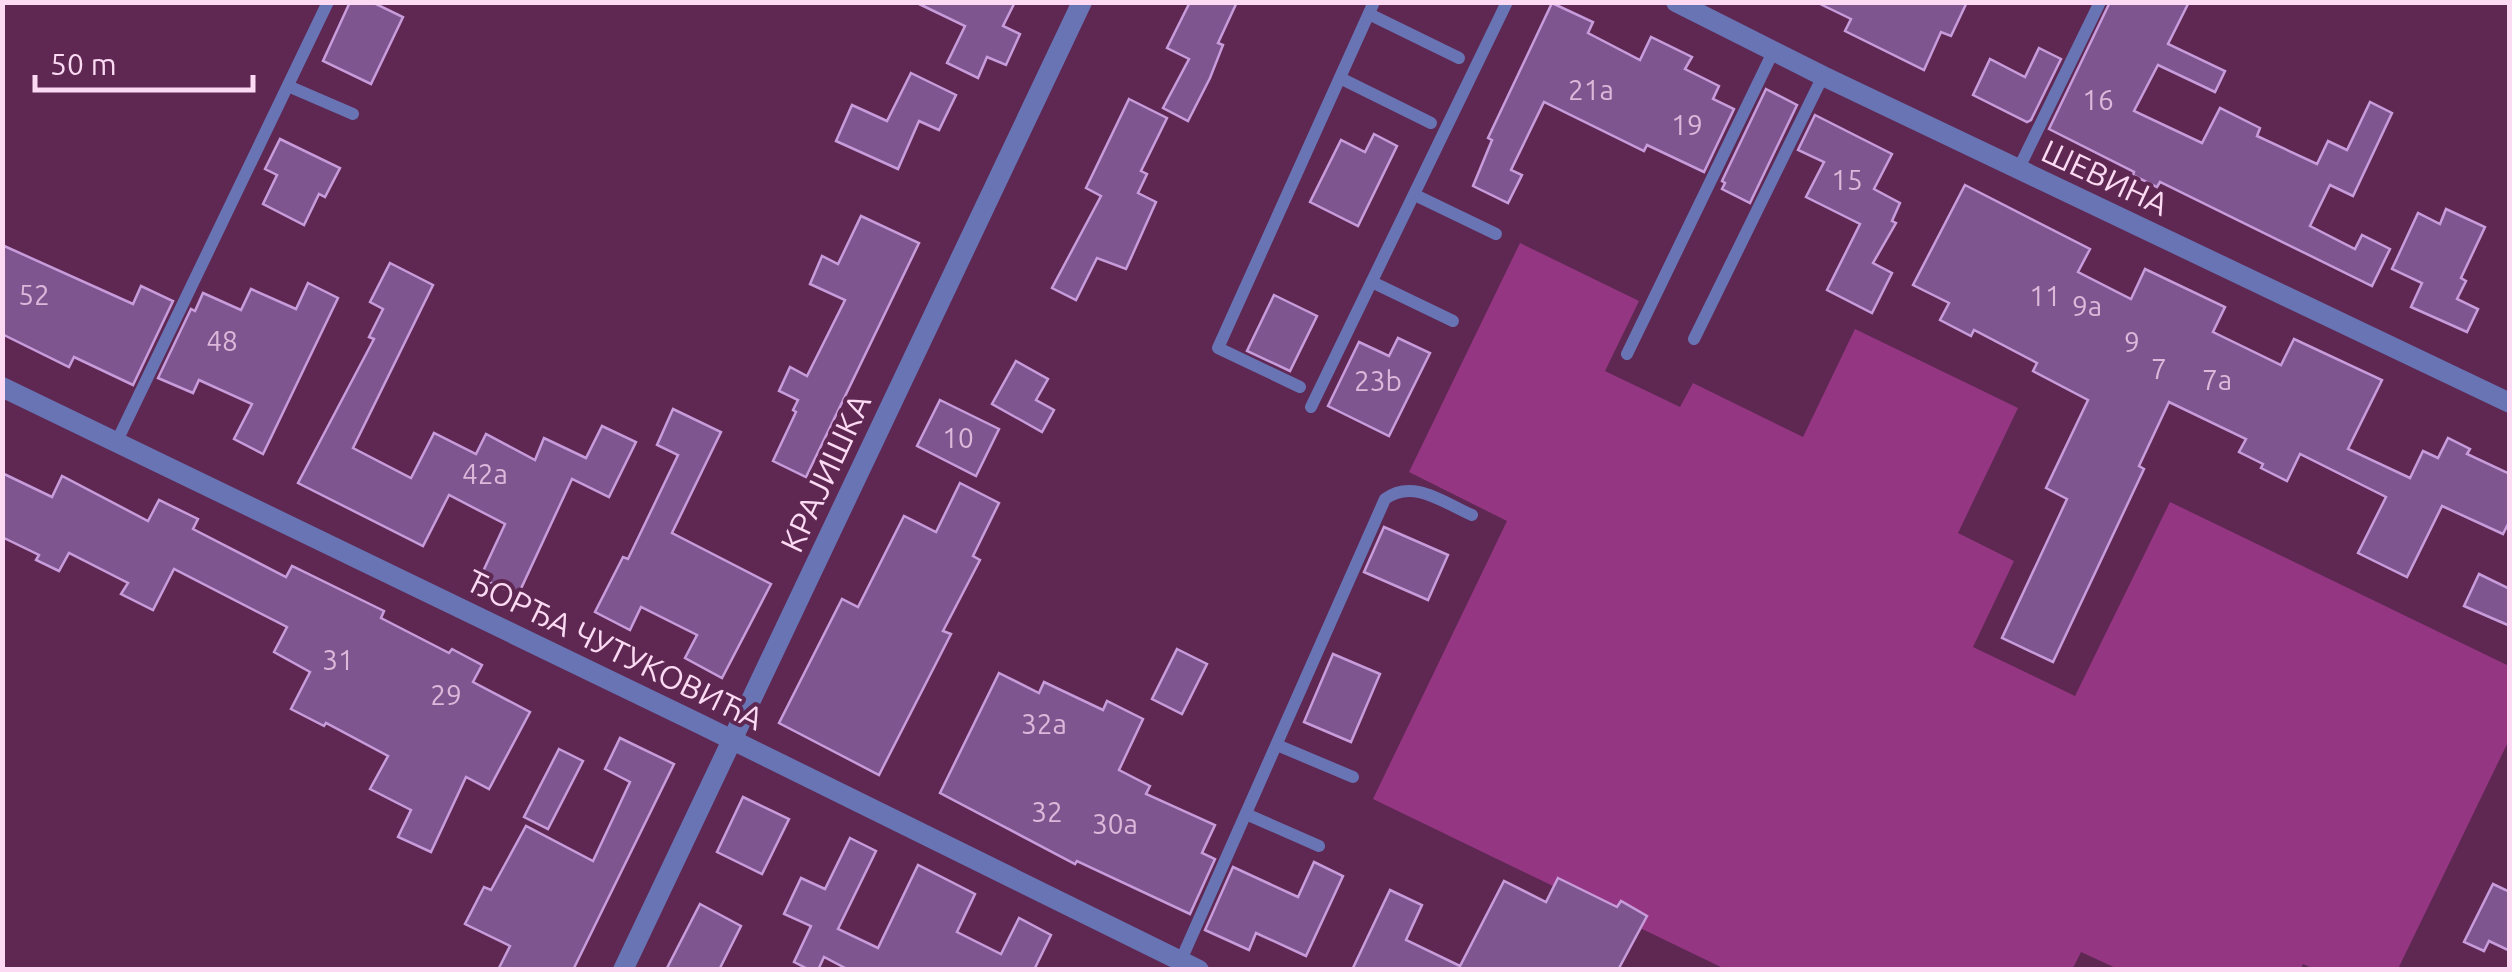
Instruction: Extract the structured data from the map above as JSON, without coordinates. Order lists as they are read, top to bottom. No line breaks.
{"streets":{"street":["ШЕВИНА","КРАЈИШКА","ЂОРЂА ЧУТУКОВИЋА"]},"crossings":[["КРАЈИШКА","ЂОРЂА ЧУТУКОВИЋА"]],"house_numbers":["21a","16","19","15","52","11","9a","48","9","7","7a","23b","10","42a","31","29","32a","32","30a"],"scale_bar":"50 m"}
